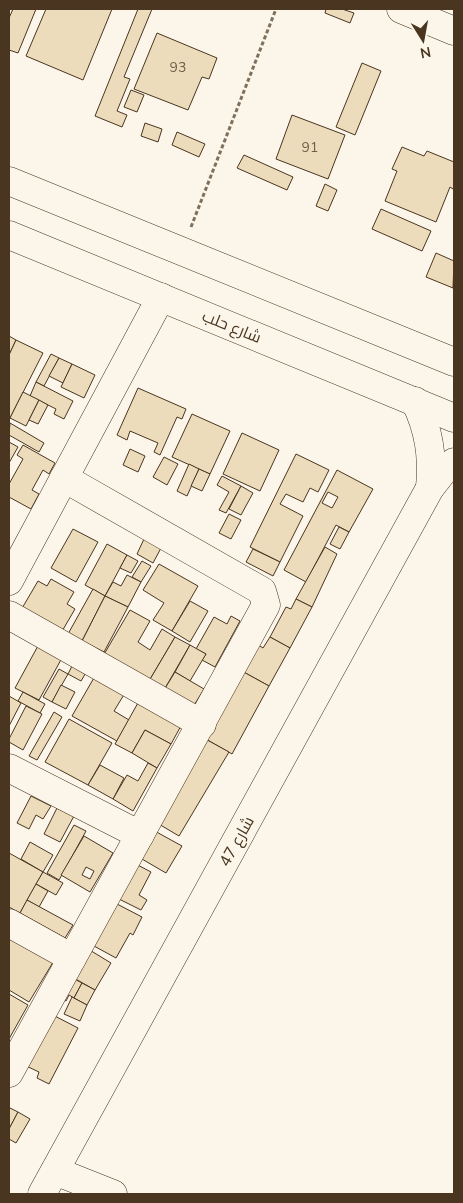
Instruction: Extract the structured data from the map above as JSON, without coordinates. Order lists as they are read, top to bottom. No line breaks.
{"streets":{"street":["شارع حلب","شارع 47"]},"crossings":[["شارع حلب","شارع 47"]],"house_numbers":["93","91"],"north":"bottom"}
